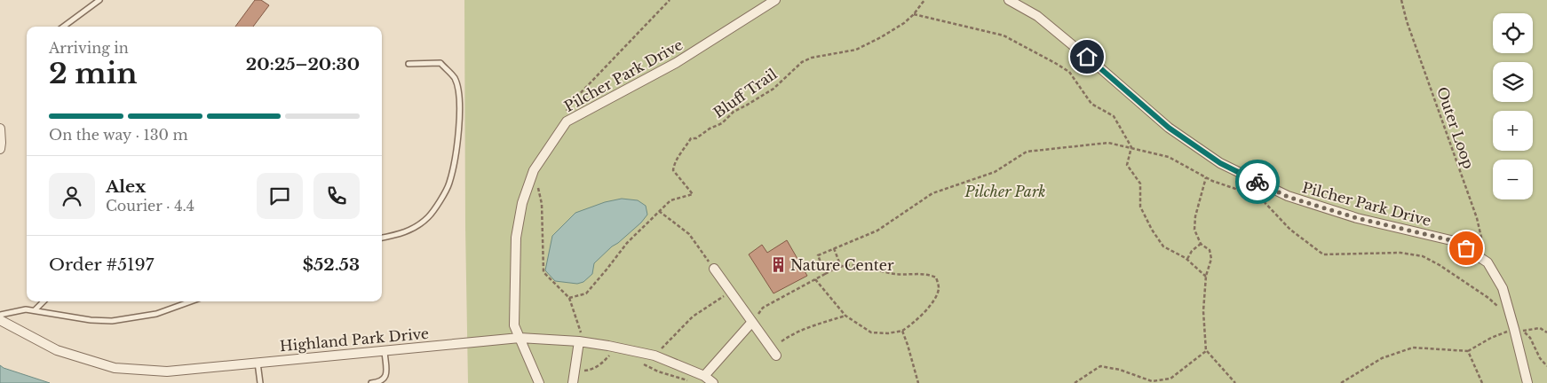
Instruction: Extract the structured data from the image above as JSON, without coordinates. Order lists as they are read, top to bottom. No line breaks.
{"streets":{"street":["Pilcher Park Drive","Highland Park Drive"],"path":["Bluff Trail","Outer Loop"]},"crossings":[["Pilcher Park Drive","Outer Loop"],["Pilcher Park Drive","Highland Park Drive"]],"parks":["Pilcher Park"],"places":{"building":["Nature Center"]},"page":{"map_buttons":["+","−"],"heading":["2 min","Arriving in","20:25–20:30"],"panel":["Alex","Courier · 4.4","Order #5197","$52.53"],"bar":"On the way · 130 m"}}
